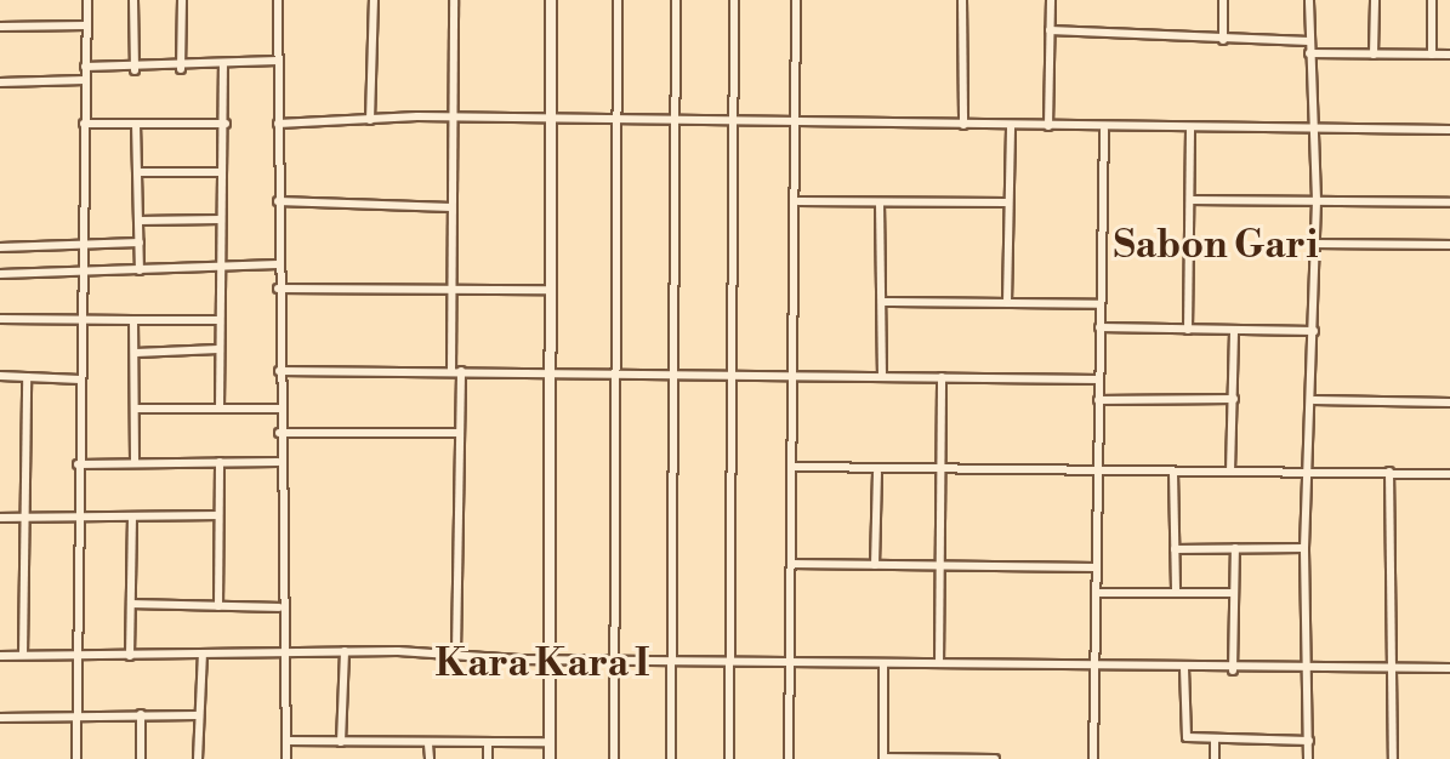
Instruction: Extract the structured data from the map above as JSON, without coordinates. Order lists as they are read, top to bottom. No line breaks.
{"districts":["Sabon Gari","Kara Kara I"]}
